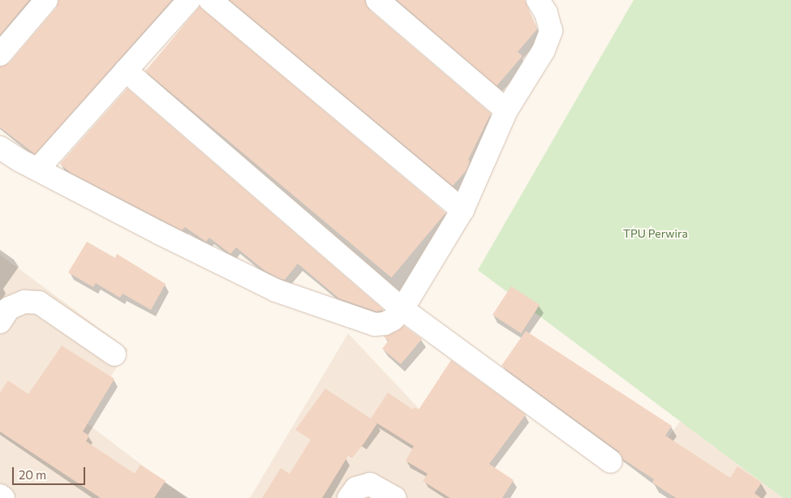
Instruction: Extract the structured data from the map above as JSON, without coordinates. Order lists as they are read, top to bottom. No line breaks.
{"parks":["TPU Perwira"],"scale_bar":"20 m"}
